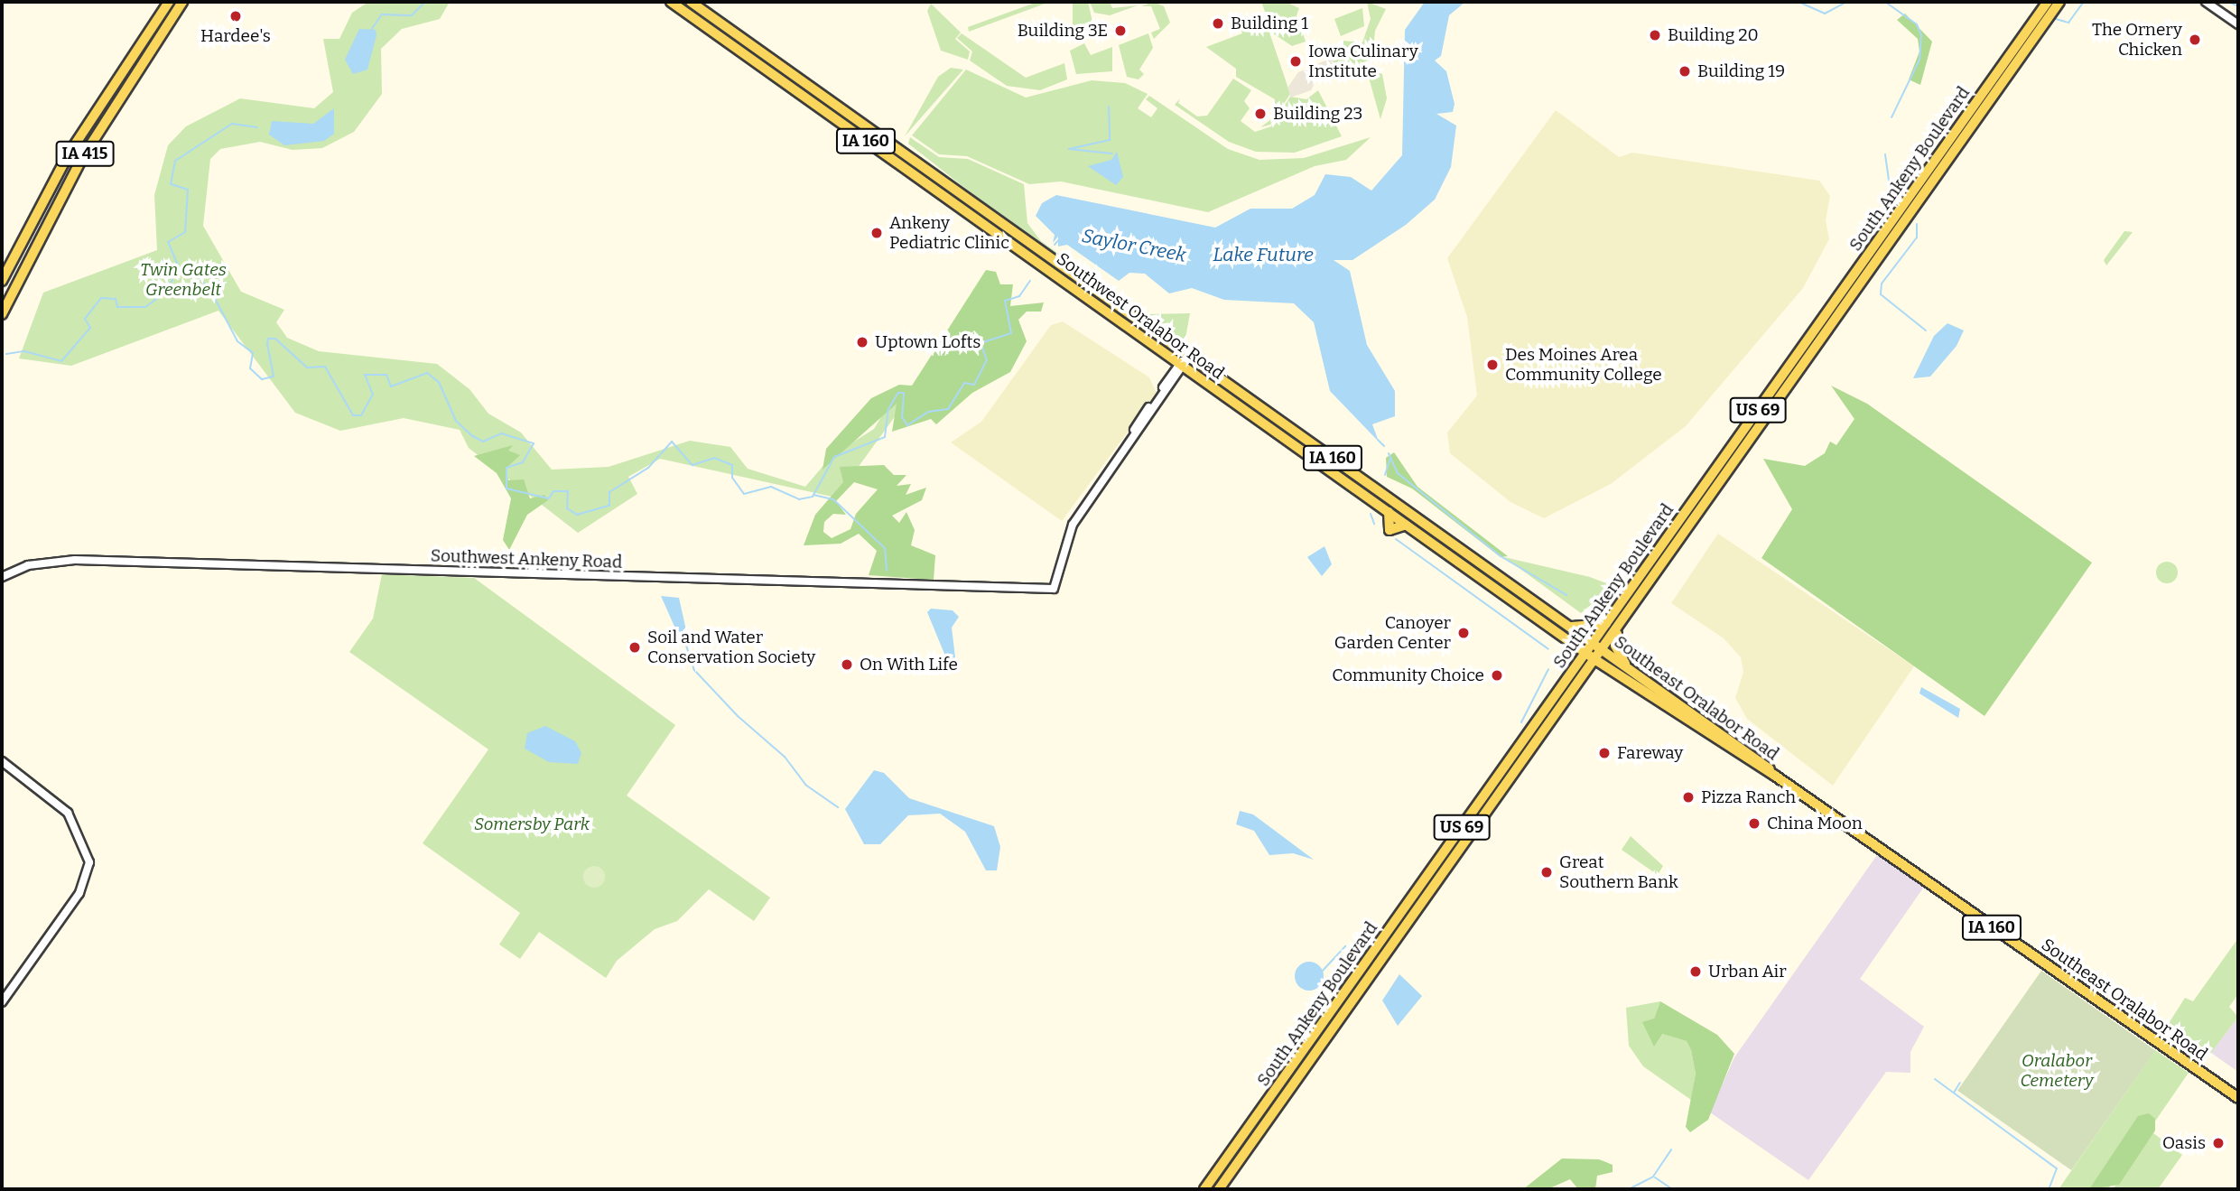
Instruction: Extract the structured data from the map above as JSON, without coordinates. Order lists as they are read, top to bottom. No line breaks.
{"streets":{"main road":["IA 160","IA 415","South Ankeny Boulevard","Southwest Oralabor Road","US 69","Southeast Oralabor Road"],"street":["Southwest Ankeny Road"]},"crossings":[["South Ankeny Boulevard","Southwest Oralabor Road"],["South Ankeny Boulevard","Southeast Oralabor Road"],["Southwest Oralabor Road","Southwest Ankeny Road"],["Southwest Oralabor Road","Southeast Oralabor Road"]],"water":["Saylor Creek","Lake Future"],"parks":["Twin Gates Greenbelt","Somersby Park","Oralabor Cemetery"],"places":["Hardee's","Building 1","Building 3E","Building 20","The Ornery Chicken","Iowa Culinary Institute","Building 19","Building 23","Ankeny Pediatric Clinic","Uptown Lofts","Des Moines Area Community College","Canoyer Garden Center","Soil and Water Conservation Society","On With Life","Community Choice","Fareway","Pizza Ranch","China Moon","Great Southern Bank","Urban Air","Oasis"]}
